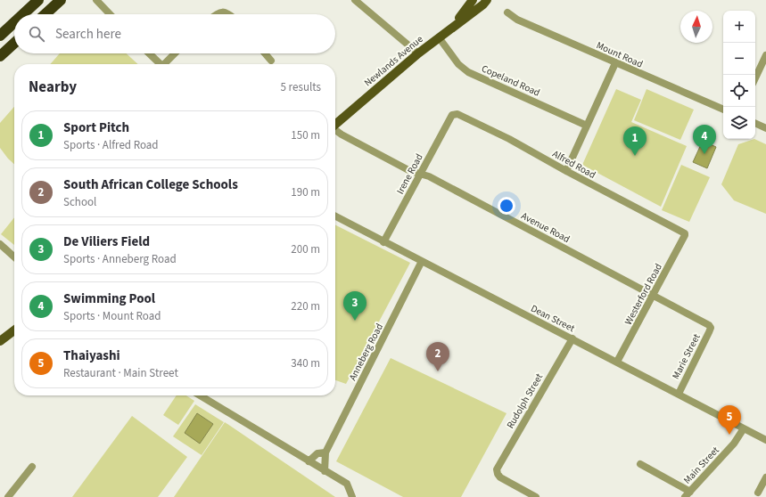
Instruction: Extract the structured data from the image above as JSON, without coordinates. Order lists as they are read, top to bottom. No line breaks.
{"streets":{"main road":["Newlands Avenue"],"street":["Mount Road","Copeland Road","Alfred Road","Irene Road","Avenue Road","Westerford Road","Dean Street","Anneberg Road","Marie Street","Rudolph Street","Main Street"]},"crossings":[["Newlands Avenue","Copeland Road"],["Alfred Road","Irene Road"],["Alfred Road","Westerford Road"],["Irene Road","Avenue Road"],["Irene Road","Dean Street"],["Avenue Road","Westerford Road"],["Avenue Road","Marie Street"],["Westerford Road","Dean Street"],["Dean Street","Anneberg Road"],["Dean Street","Marie Street"],["Dean Street","Rudolph Street"],["Dean Street","Main Street"]],"north":"top","page":{"map_buttons":["+","−"],"search":"Search here","heading":["Nearby","5 results"],"list":[{"mark":"1","name":"Sport Pitch","note":"Sports · Alfred Road","value":"150 m"},{"mark":"2","name":"South African College Schools","note":"School","value":"190 m"},{"mark":"3","name":"De Viliers Field","note":"Sports · Anneberg Road","value":"200 m"},{"mark":"4","name":"Swimming Pool","note":"Sports · Mount Road","value":"220 m"},{"mark":"5","name":"Thaiyashi","note":"Restaurant · Main Street","value":"340 m"}],"pins":["4","1","3","2","5"]}}
